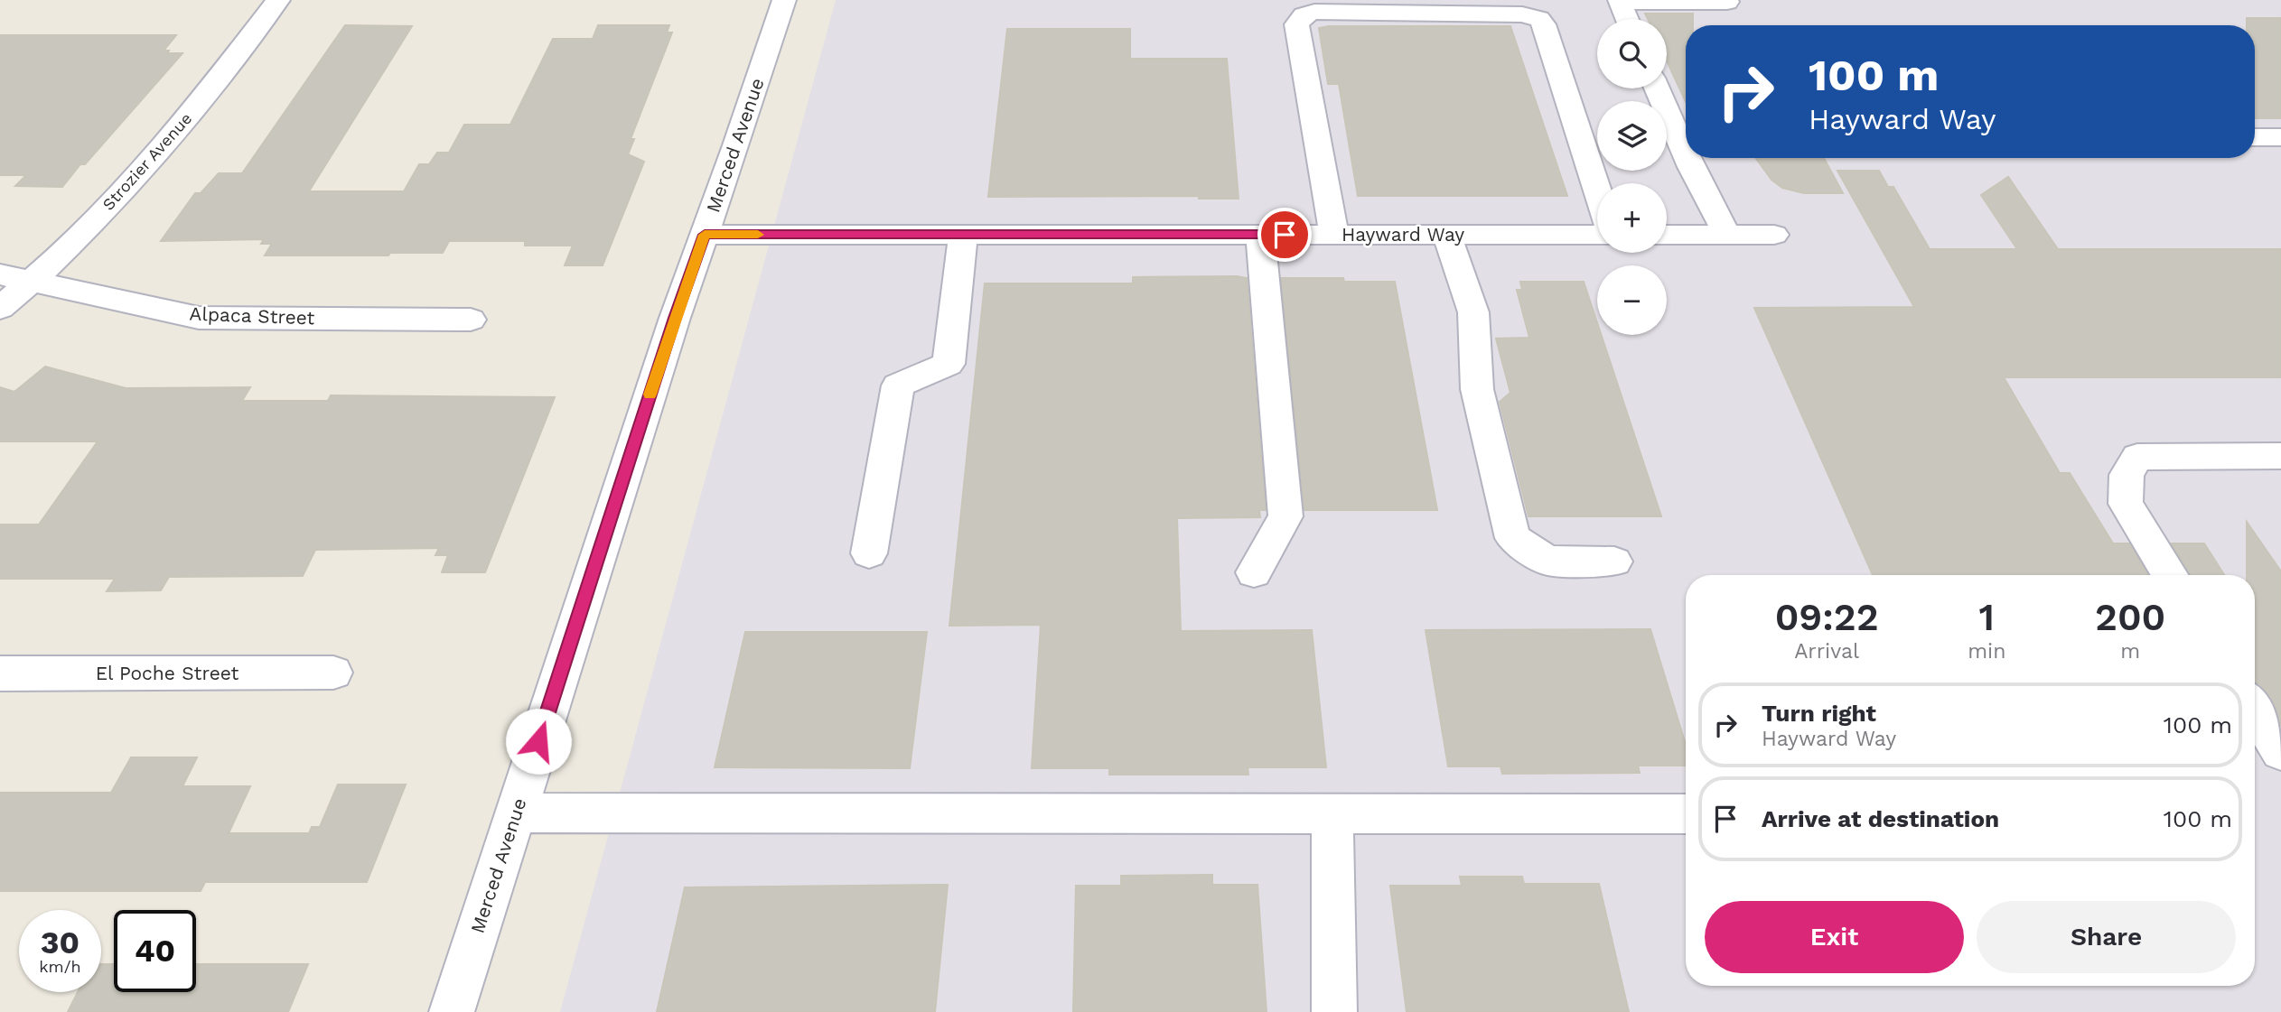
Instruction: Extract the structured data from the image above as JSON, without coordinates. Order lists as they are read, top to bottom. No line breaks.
{"streets":{"street":["Merced Avenue","Strozier Avenue","Hayward Way","Alpaca Street","El Poche Street"]},"crossings":[["Merced Avenue","Hayward Way"],["Strozier Avenue","Alpaca Street"]],"page":{"map_buttons":["+","−"],"turn":["100 m","Hayward Way"],"eta":["09:22","Arrival","1","min","200","m"],"list":[{"name":"Turn right","note":"Hayward Way","value":"100 m"},{"name":"Arrive at destination","value":"100 m"}],"buttons":["Exit","Share"],"speed":"30 km/h","limit":"40"}}
